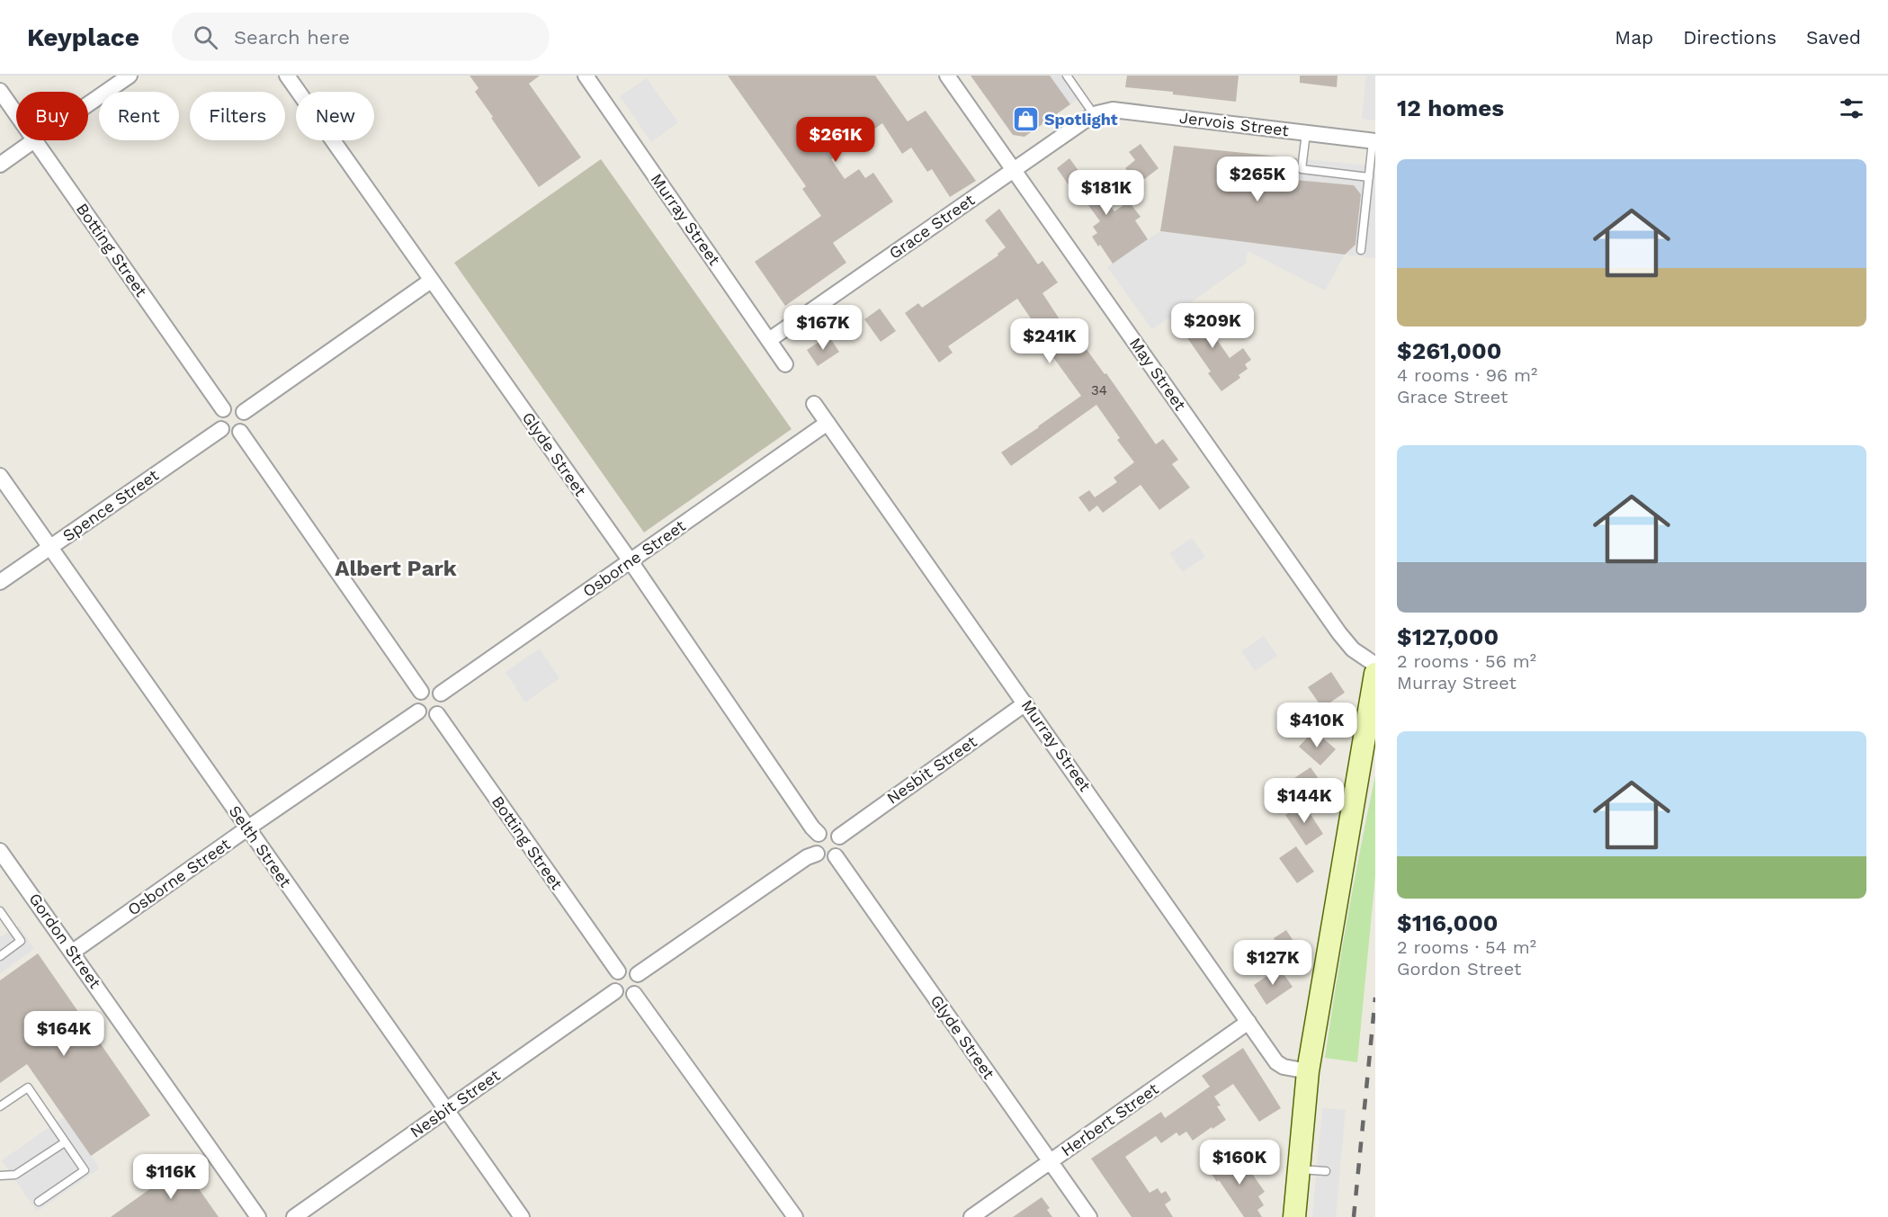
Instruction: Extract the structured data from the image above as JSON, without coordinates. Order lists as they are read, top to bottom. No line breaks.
{"streets":{"street":["Jervois Street","Murray Street","Grace Street","Botting Street","May Street","Glyde Street","Spence Street","Osborne Street","Nesbit Street","Selth Street","Gordon Street","Herbert Street"]},"crossings":[["Jervois Street","Grace Street"],["Murray Street","Grace Street"],["Murray Street","Osborne Street"],["Murray Street","Nesbit Street"],["Murray Street","Herbert Street"],["Grace Street","May Street"],["Botting Street","Spence Street"],["Botting Street","Osborne Street"],["Botting Street","Nesbit Street"],["Glyde Street","Osborne Street"],["Glyde Street","Nesbit Street"],["Glyde Street","Herbert Street"],["Spence Street","Selth Street"],["Osborne Street","Selth Street"],["Osborne Street","Gordon Street"],["Nesbit Street","Selth Street"]],"districts":["Albert Park"],"places":{"shop":["Spotlight"]},"house_numbers":["34"],"page":{"header":"Keyplace","search":"Search here","nav":["Map","Directions","Saved"],"heading":"12 homes","chip":["Buy","Rent","Filters","New"],"price":["$261K","$265K","$181K","$209K","$167K","$241K","$410K","$144K","$127K","$164K","$160K","$116K"],"list":[{"name":"$261,000","note":"4 rooms · 96 m² · Grace Street"},{"name":"$127,000","note":"2 rooms · 56 m² · Murray Street"},{"name":"$116,000","note":"2 rooms · 54 m² · Gordon Street"}]}}
